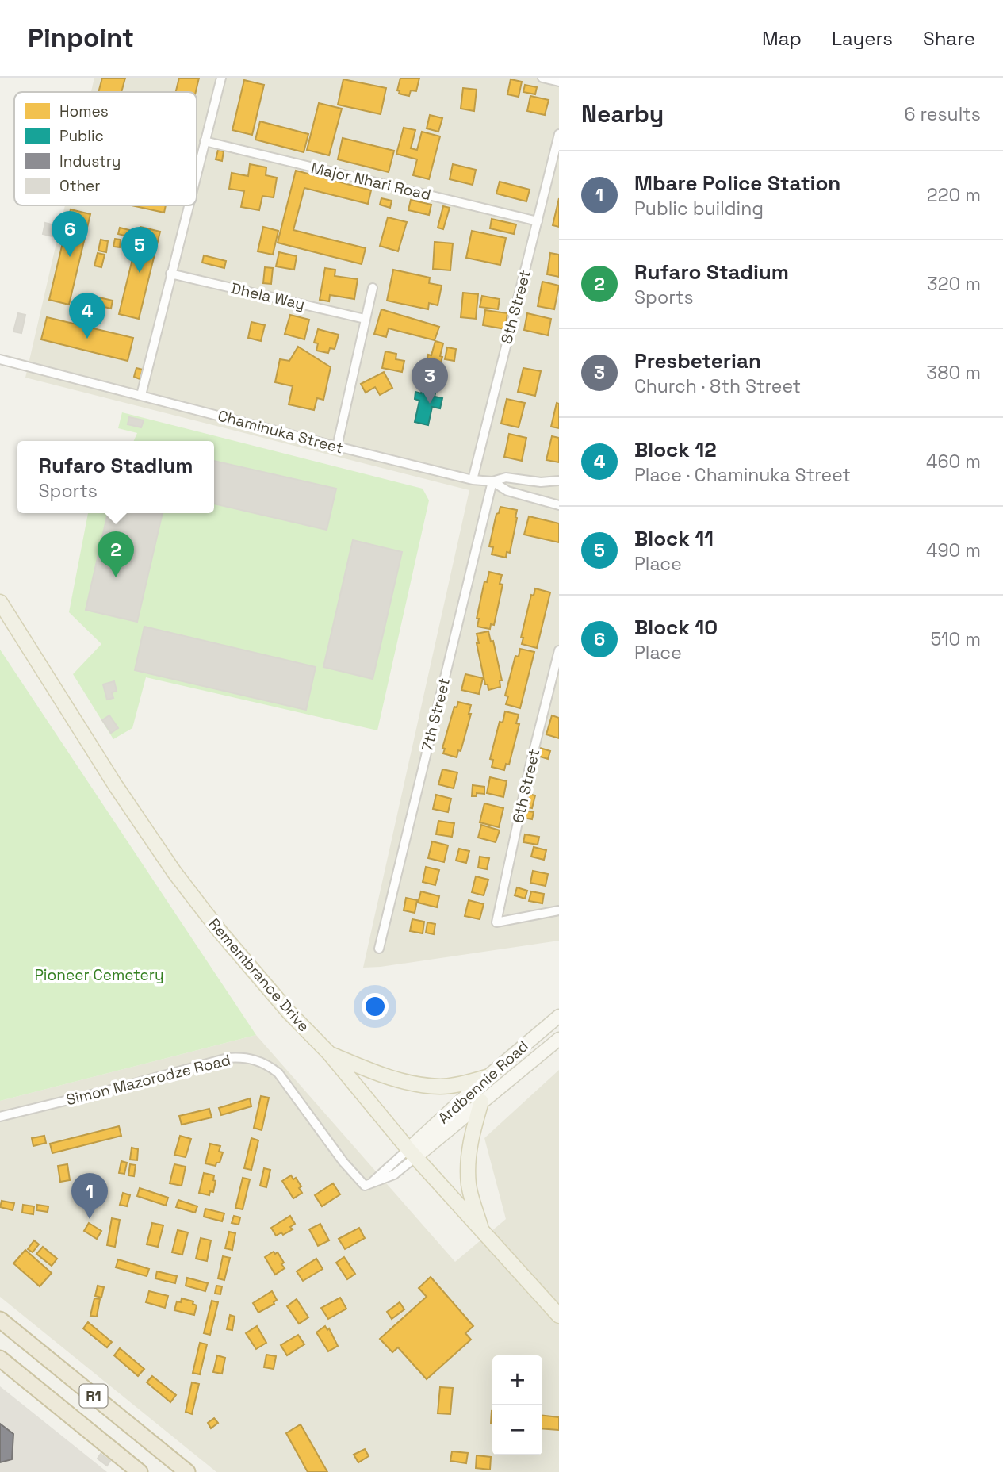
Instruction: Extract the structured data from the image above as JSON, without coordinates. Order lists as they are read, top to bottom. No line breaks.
{"streets":{"highway":["R1"],"main road":["Remembrance Drive","Ardbennie Road"],"street":["Major Nhari Road","Dhela Way","8th Street","Chaminuka Street","7th Street","6th Street","Simon Mazorodze Road"]},"crossings":[["Major Nhari Road","8th Street"],["8th Street","Chaminuka Street"],["Chaminuka Street","7th Street"],["Remembrance Drive","Simon Mazorodze Road"],["Remembrance Drive","Ardbennie Road"],["Simon Mazorodze Road","Ardbennie Road"]],"parks":["Pioneer Cemetery"],"legend":["Homes","Public","Industry","Other"],"page":{"header":"Pinpoint","nav":["Map","Layers","Share"],"heading":["Nearby","6 results"],"list":[{"mark":"1","name":"Mbare Police Station","note":"Public building","value":"220 m"},{"mark":"2","name":"Rufaro Stadium","note":"Sports","value":"320 m"},{"mark":"3","name":"Presbeterian","note":"Church · 8th Street","value":"380 m"},{"mark":"4","name":"Block 12","note":"Place · Chaminuka Street","value":"460 m"},{"mark":"5","name":"Block 11","note":"Place","value":"490 m"},{"mark":"6","name":"Block 10","note":"Place","value":"510 m"}],"pins":["6","5","4","3","2","1"],"popup":["Rufaro Stadium","Sports"],"map_buttons":["+","−"]}}
